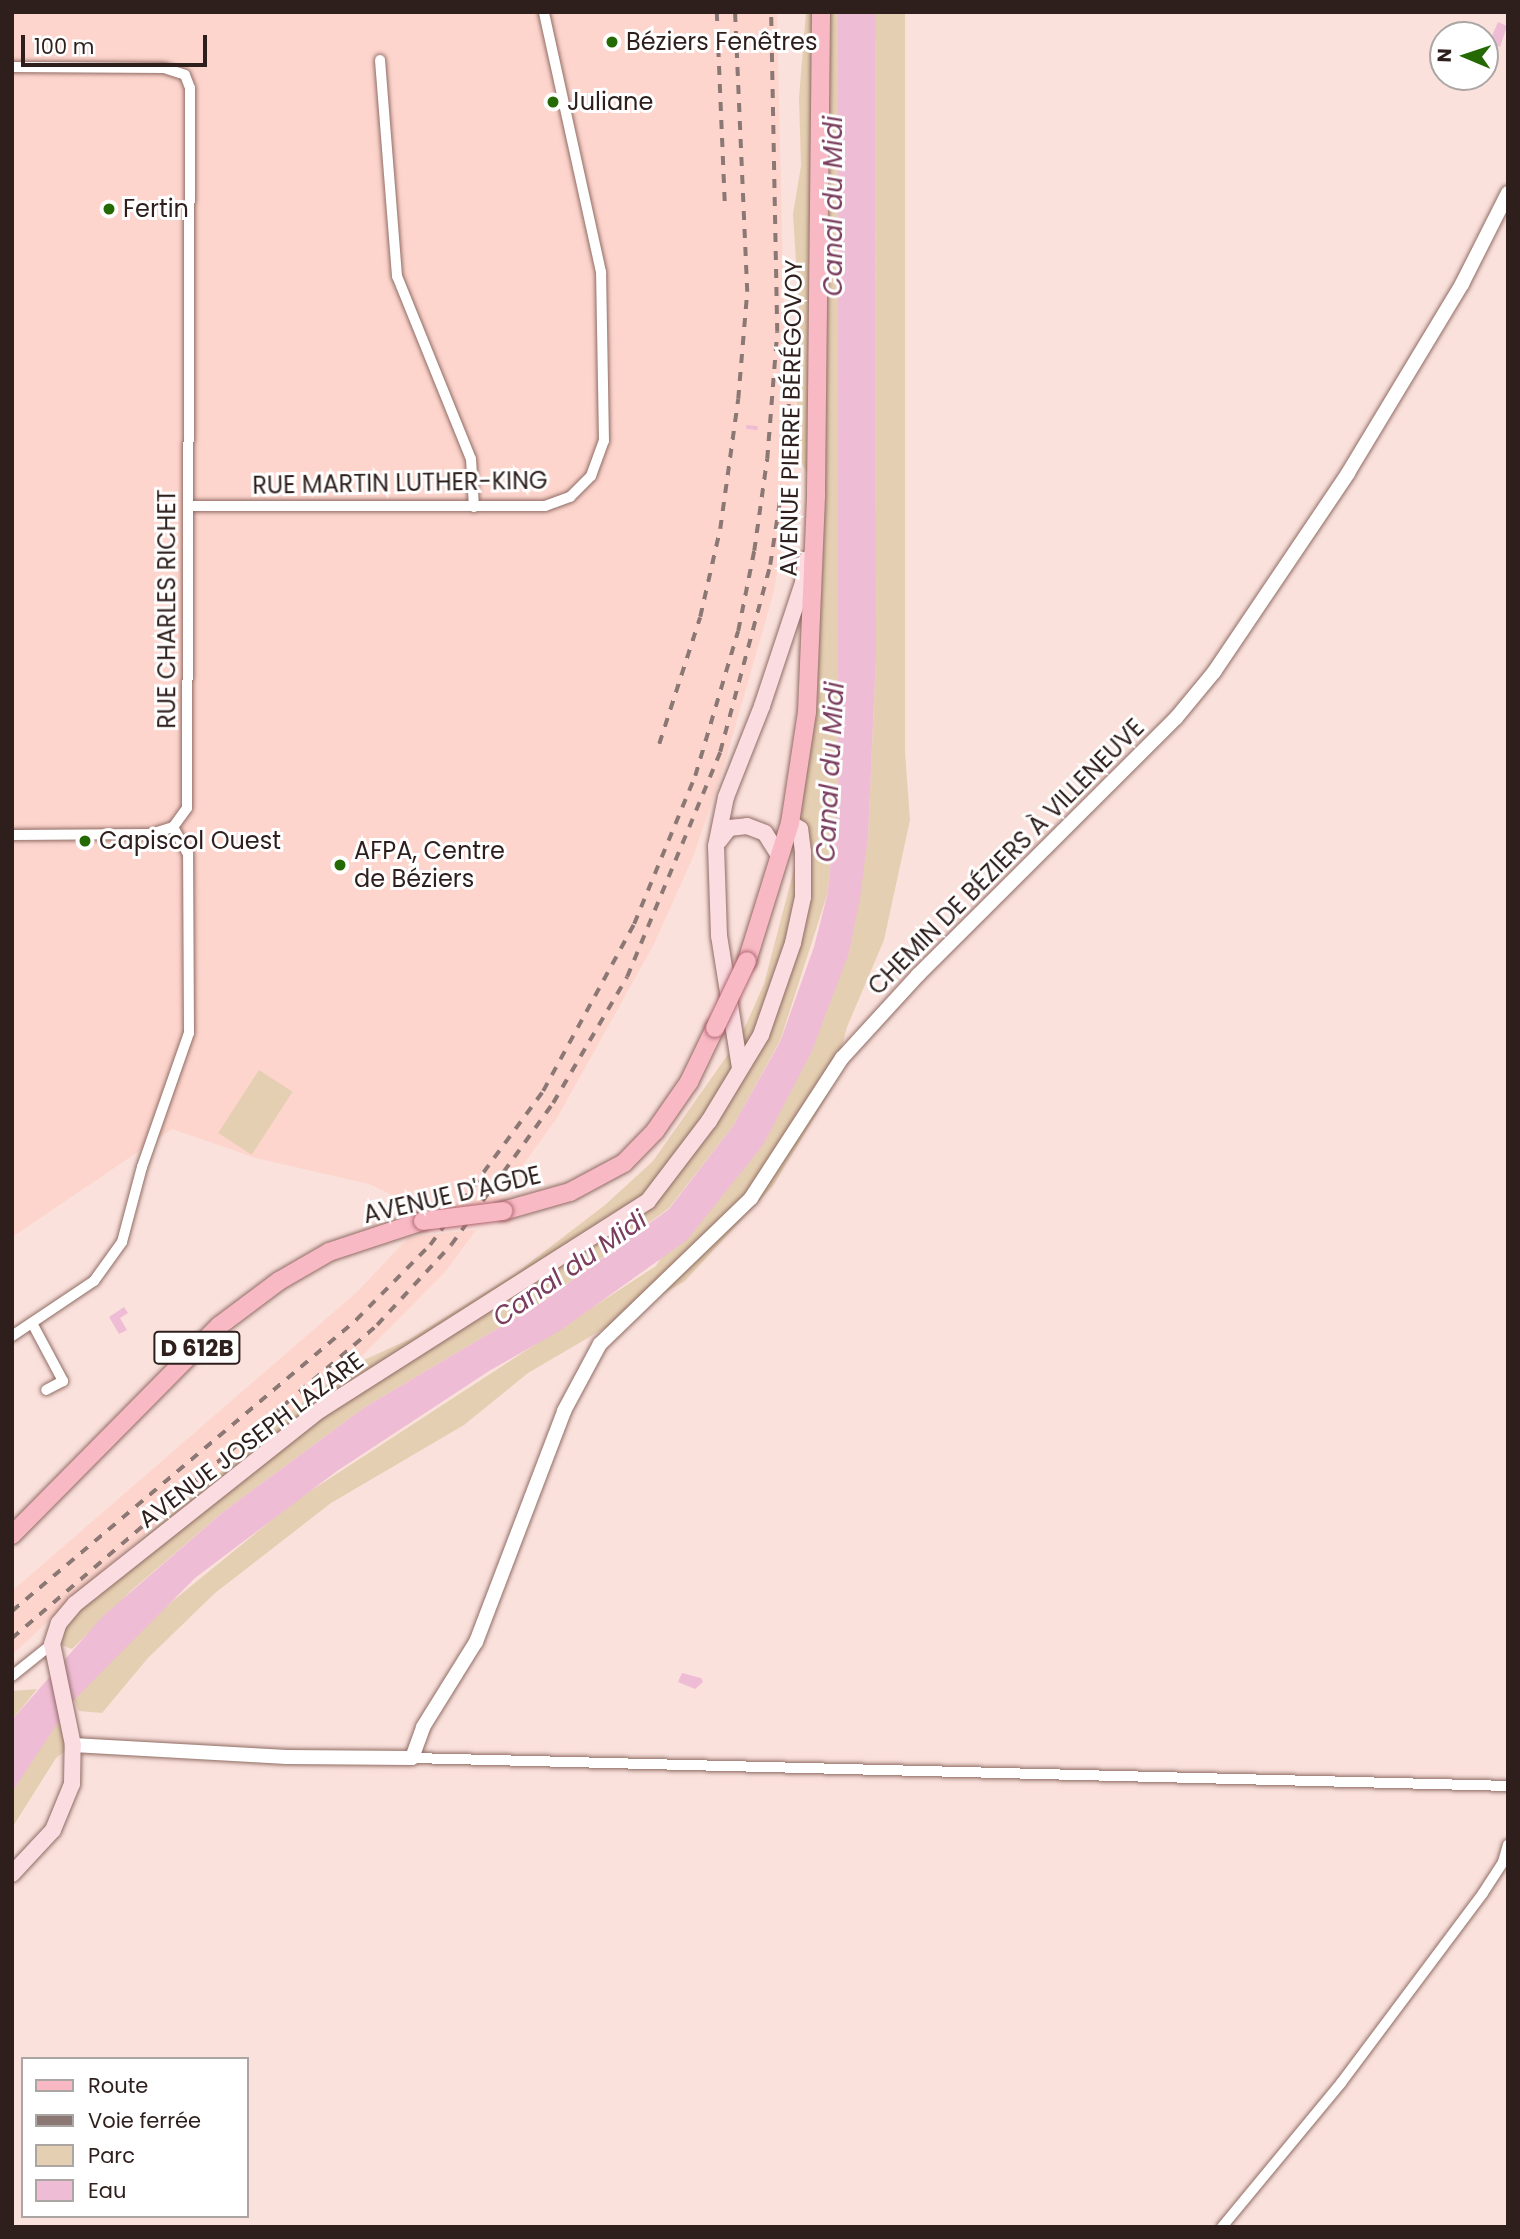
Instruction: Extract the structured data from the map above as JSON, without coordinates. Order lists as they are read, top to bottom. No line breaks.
{"streets":{"main road":["AVENUE PIERRE BÉRÉGOVOY","AVENUE D'AGDE","D 612B","AVENUE JOSEPH LAZARE"],"street":["RUE MARTIN LUTHER-KING","RUE CHARLES RICHET","CHEMIN DE BÉZIERS À VILLENEUVE"]},"crossings":[["AVENUE PIERRE BÉRÉGOVOY","AVENUE D'AGDE"],["AVENUE PIERRE BÉRÉGOVOY","AVENUE JOSEPH LAZARE"],["RUE MARTIN LUTHER-KING","RUE CHARLES RICHET"],["AVENUE D'AGDE","AVENUE JOSEPH LAZARE"]],"water":["Canal du Midi"],"places":["Béziers Fenêtres","Juliane","Fertin","Capiscol Ouest","AFPA, Centre de Béziers"],"legend":["Route","Voie ferrée","Parc","Eau"],"scale_bar":"100 m","north":"left"}
